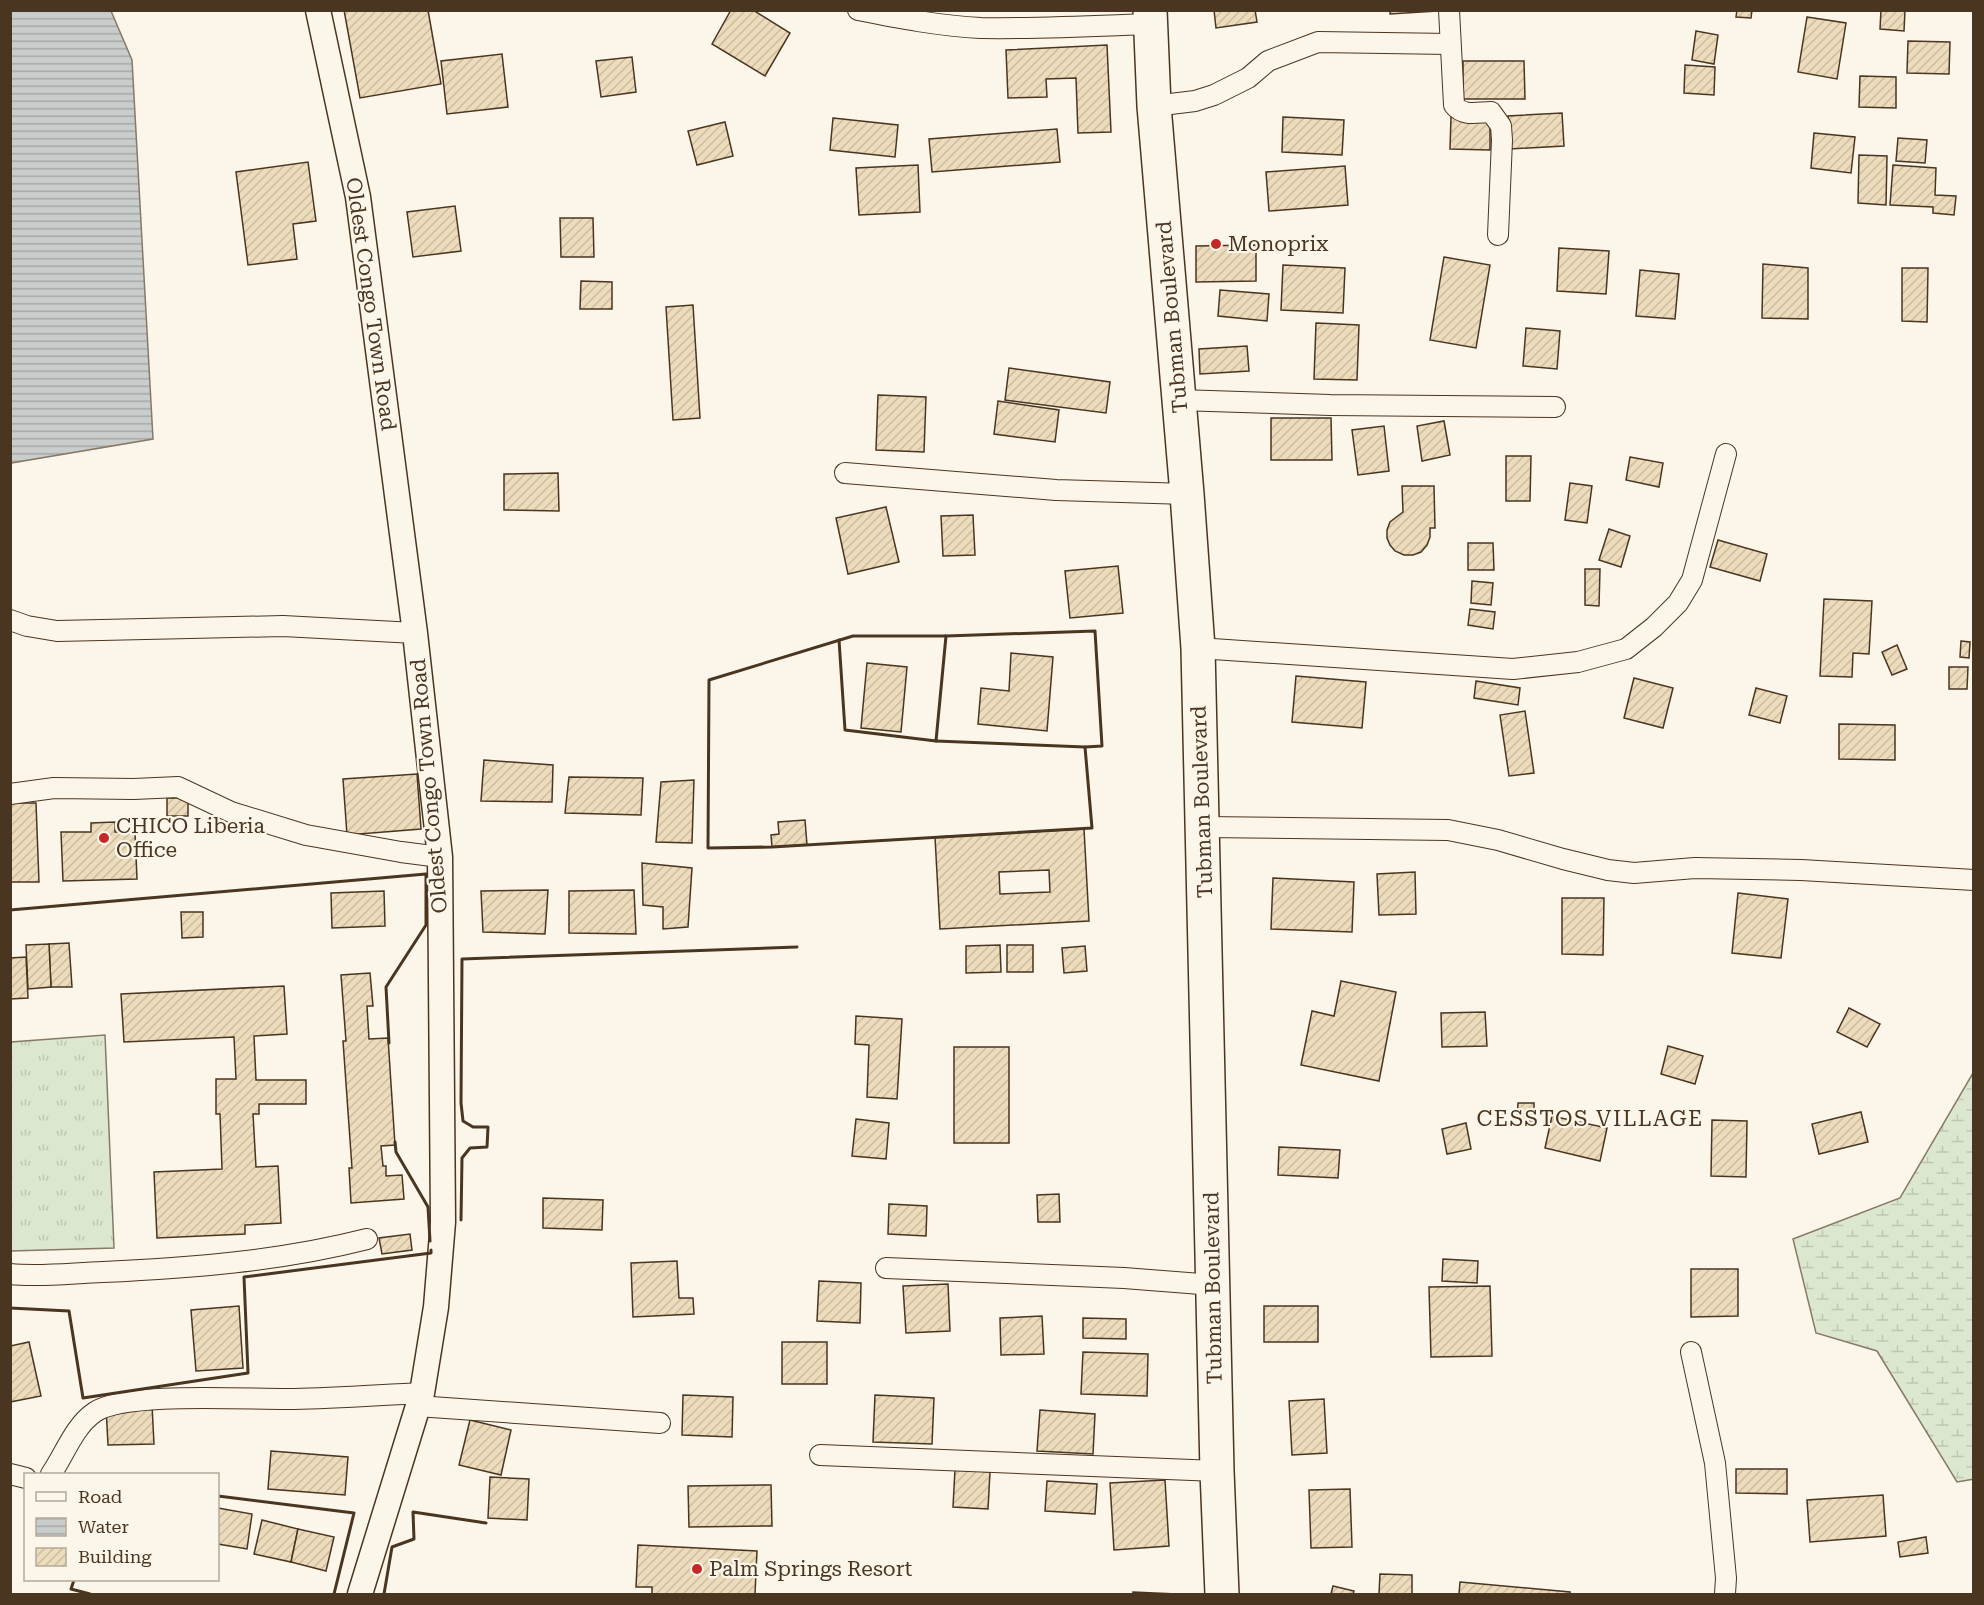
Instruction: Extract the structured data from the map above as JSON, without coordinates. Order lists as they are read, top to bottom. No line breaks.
{"streets":{"highway":["Tubman Boulevard"],"street":["Oldest Congo Town Road"]},"districts":["CESSTOS VILLAGE"],"places":["Monoprix","CHICO Liberia Office","Palm Springs Resort"],"legend":["Road","Water","Building"]}
